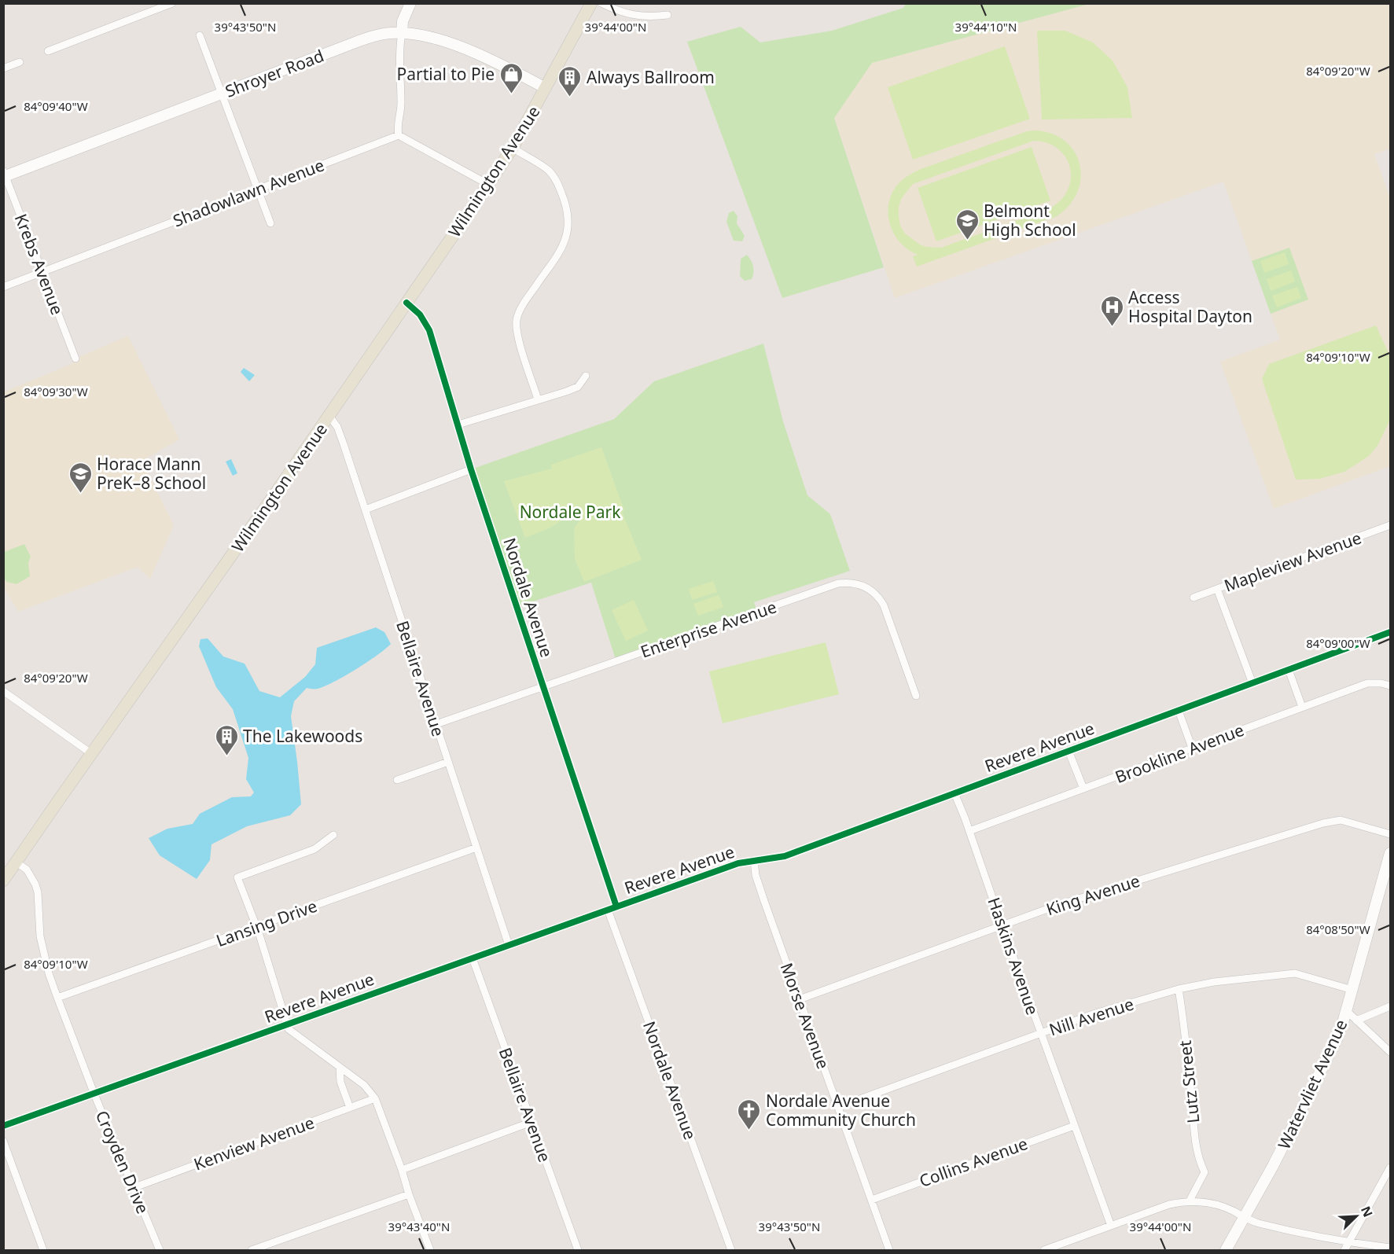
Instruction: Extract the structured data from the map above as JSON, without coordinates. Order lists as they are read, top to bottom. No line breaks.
{"streets":{"main road":["Shroyer Road","Wilmington Avenue","Watervliet Avenue"],"street":["Shadowlawn Avenue","Krebs Avenue","Mapleview Avenue","Nordale Avenue","Enterprise Avenue","Bellaire Avenue","Revere Avenue","Brookline Avenue","King Avenue","Lansing Drive","Haskins Avenue","Morse Avenue","Nill Avenue","Lutz Street","Kenview Avenue","Croyden Drive","Collins Avenue"]},"crossings":[["Shroyer Road","Wilmington Avenue"],["Shroyer Road","Krebs Avenue"],["Wilmington Avenue","Nordale Avenue"],["Wilmington Avenue","Bellaire Avenue"],["Wilmington Avenue","Croyden Drive"],["Shadowlawn Avenue","Krebs Avenue"],["Nordale Avenue","Enterprise Avenue"],["Nordale Avenue","Revere Avenue"],["Enterprise Avenue","Bellaire Avenue"],["Bellaire Avenue","Revere Avenue"],["Bellaire Avenue","Lansing Drive"],["Revere Avenue","Haskins Avenue"],["Revere Avenue","Morse Avenue"],["Revere Avenue","Croyden Drive"],["Brookline Avenue","Haskins Avenue"],["King Avenue","Haskins Avenue"],["King Avenue","Morse Avenue"],["Lansing Drive","Croyden Drive"],["Haskins Avenue","Nill Avenue"],["Haskins Avenue","Collins Avenue"],["Morse Avenue","Nill Avenue"],["Morse Avenue","Collins Avenue"],["Nill Avenue","Lutz Street"],["Nill Avenue","Watervliet Avenue"],["Kenview Avenue","Croyden Drive"]],"parks":["Nordale Park"],"places":{"shop":["Partial to Pie"],"building":["Always Ballroom","The Lakewoods"],"school or university":["Belmont High School","Horace Mann PreK–8 School"],"hospital":["Access Hospital Dayton"],"church":["Nordale Avenue Community Church"]},"north":"top right","coordinates":["39°43'50\"N","39°44'00\"N","39°44'10\"N","84°09'20\"W","84°09'40\"W","84°09'10\"W","84°09'30\"W","84°09'00\"W","84°08'50\"W","39°43'40\"N"]}
